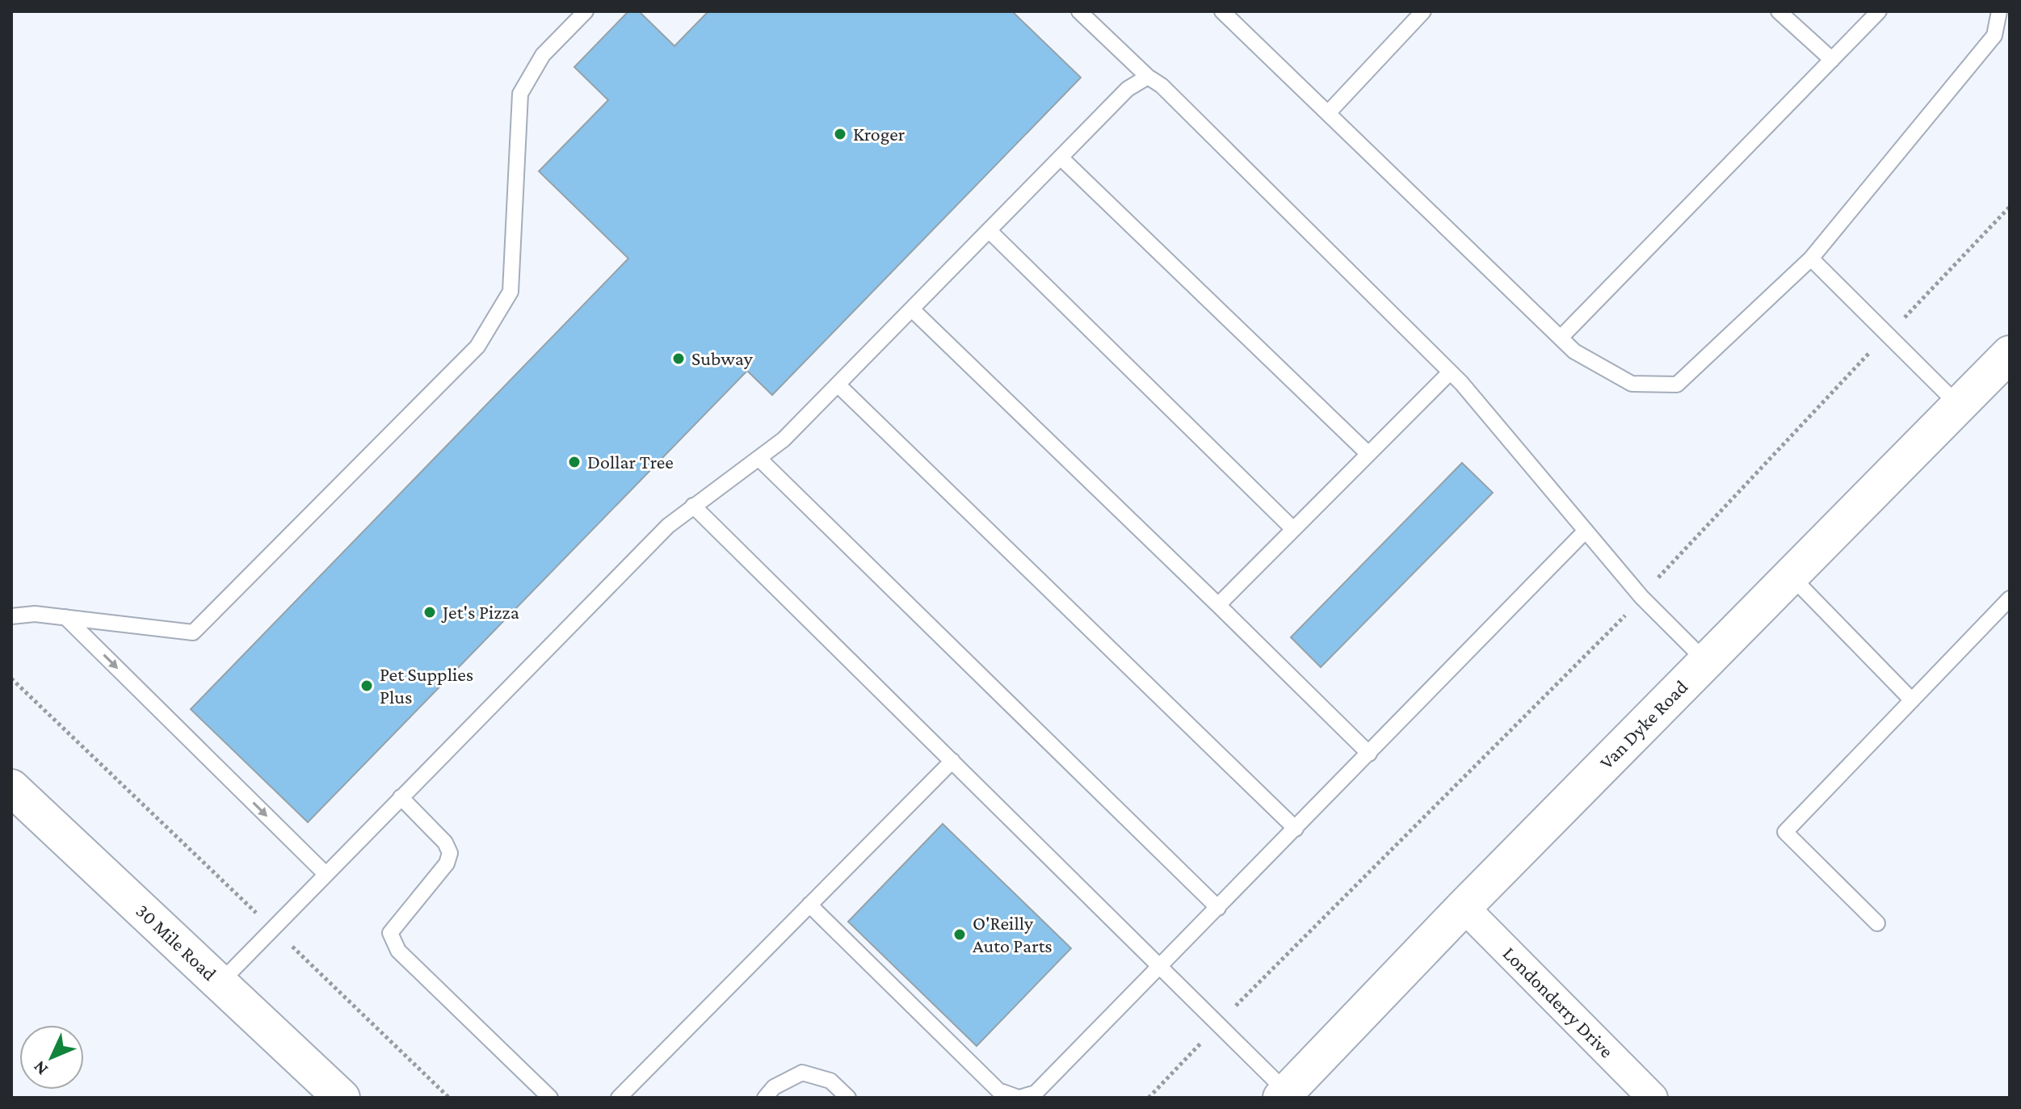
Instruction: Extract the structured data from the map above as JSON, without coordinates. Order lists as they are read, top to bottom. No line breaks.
{"streets":{"main road":["Van Dyke Road","30 Mile Road"],"street":["Londonderry Drive"]},"crossings":[["Van Dyke Road","Londonderry Drive"]],"places":["Kroger","Subway","Dollar Tree","Jet's Pizza","Pet Supplies Plus","O'Reilly Auto Parts"],"north":"bottom left"}
